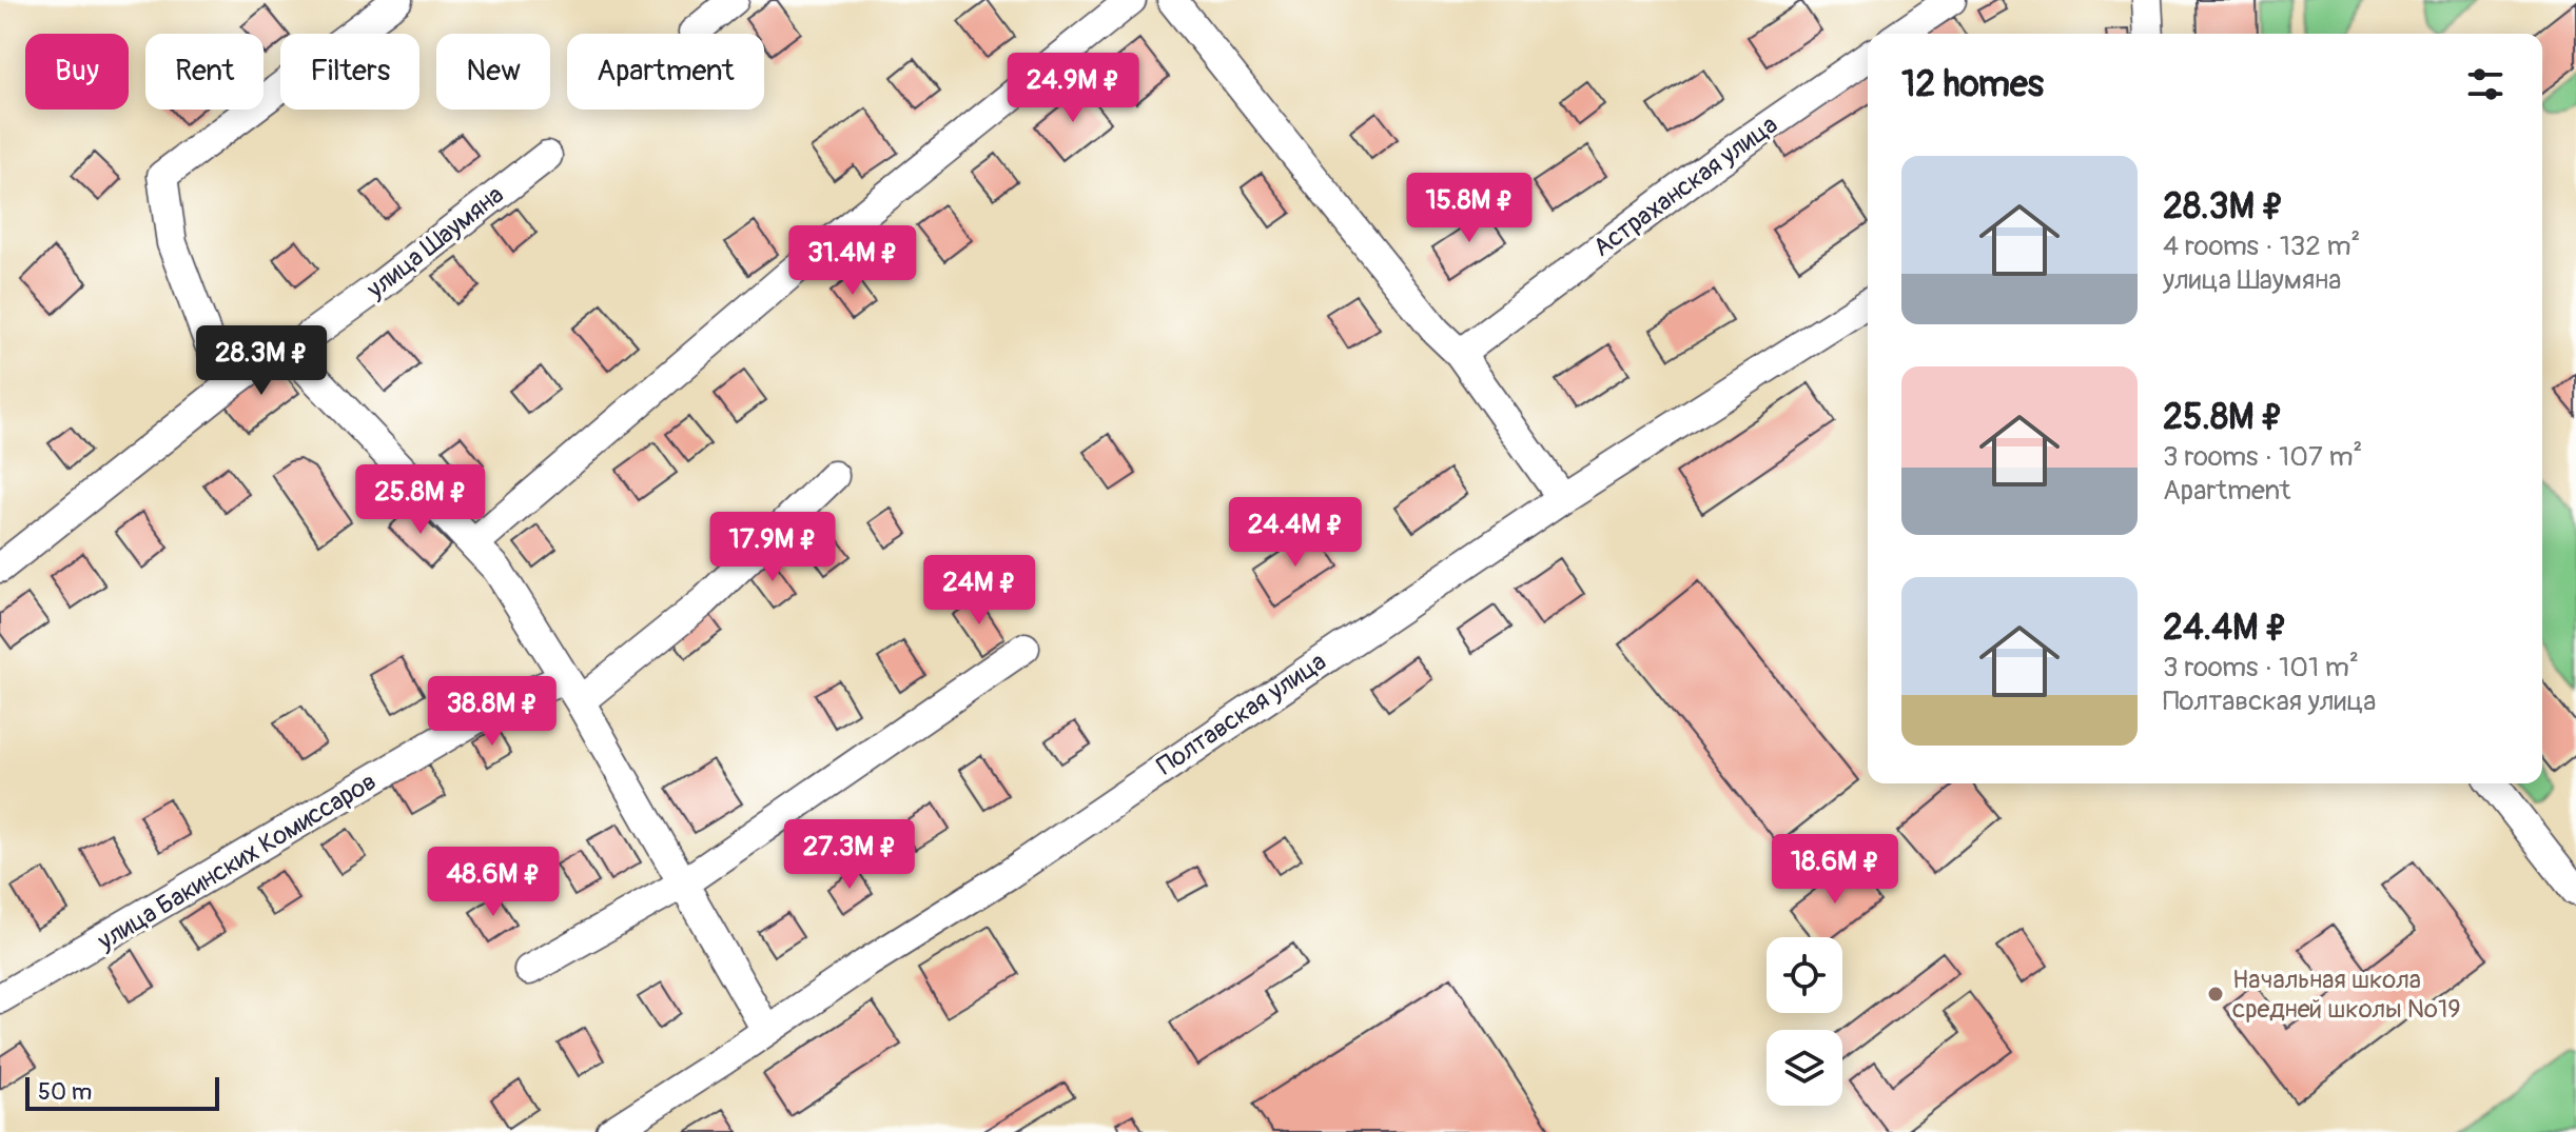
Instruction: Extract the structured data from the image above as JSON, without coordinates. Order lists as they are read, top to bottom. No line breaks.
{"streets":{"street":["Астраханская улица","улица Шаумяна","Полтавская улица","улица Бакинских Комиссаров"]},"places":["Начальная школа средней школы №19"],"scale_bar":"50 m","page":{"chip":["Buy","Rent","Filters","New","Apartment"],"heading":"12 homes","price":["24.9M ₽","15.8M ₽","31.4M ₽","28.3M ₽","25.8M ₽","24.4M ₽","17.9M ₽","24M ₽","38.8M ₽","27.3M ₽","18.6M ₽","48.6M ₽"],"list":[{"name":"28.3M ₽","note":"4 rooms · 132 m² · улица Шаумяна"},{"name":"25.8M ₽","note":"3 rooms · 107 m² · Apartment"},{"name":"24.4M ₽","note":"3 rooms · 101 m² · Полтавская улица"}],"scale":"50 m"}}
